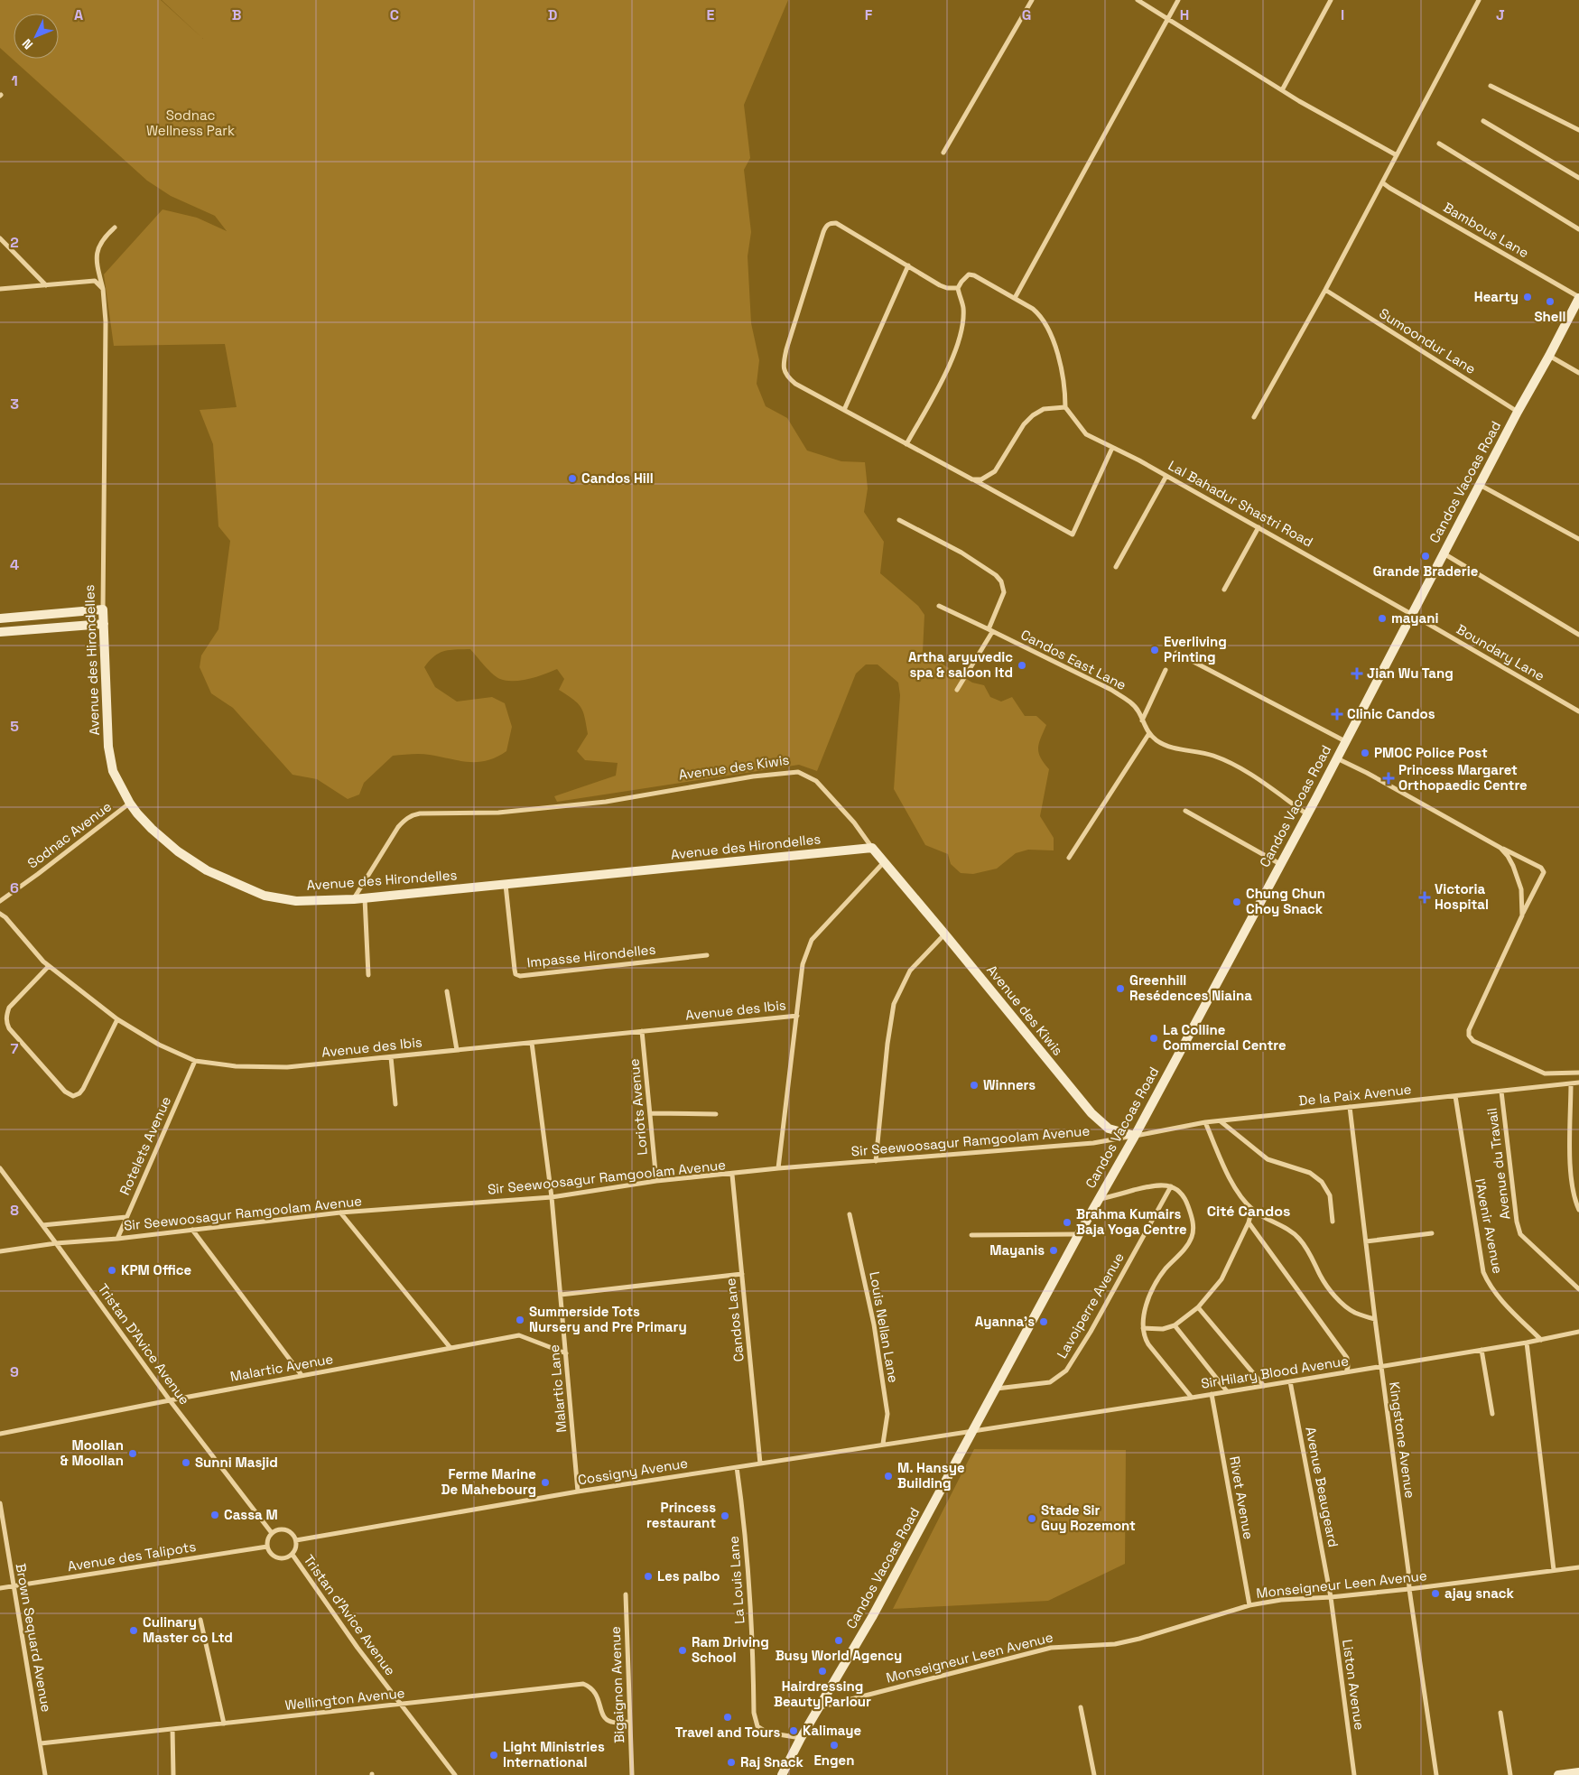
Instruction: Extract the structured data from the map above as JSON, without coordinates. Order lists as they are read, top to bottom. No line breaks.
{"streets":{"main road":["Candos Vacoas Road","Avenue des Hirondelles","Avenue des Kiwis"],"street":["Bambous Lane","Sumoondur Lane","Lal Bahadur Shastri Road","Boundary Lane","Candos East Lane","Sodnac Avenue","Impasse Hirondelles","Avenue des Ibis","De la Paix Avenue","Loriots Avenue","Sir Seewoosagur Ramgoolam Avenue","Rotelets Avenue","Avenue du Travail","l'Avenir Avenue","Lavoiperre Avenue","Candos Lane","Louis Nellan Lane","Tristan D'Avice Avenue","Malartic Avenue","Sir Hilary Blood Avenue","Malartic Lane","Kingstone Avenue","Cossigny Avenue","Avenue Beaugeard","Rivet Avenue","Avenue des Talipots","La Louis Lane","Monseigneur Leen Avenue","Tristan d'Avice Avenue","Brown Sequard Avenue","Bigaignon Avenue","Liston Avenue","Wellington Avenue"]},"crossings":[["Bambous Lane","Candos Vacoas Road"],["Sumoondur Lane","Candos Vacoas Road"],["Candos Vacoas Road","Lal Bahadur Shastri Road"],["Candos Vacoas Road","Boundary Lane"],["Candos Vacoas Road","Candos East Lane"],["Candos Vacoas Road","Avenue des Kiwis"],["Candos Vacoas Road","De la Paix Avenue"],["Candos Vacoas Road","Sir Seewoosagur Ramgoolam Avenue"],["Candos Vacoas Road","Lavoiperre Avenue"],["Candos Vacoas Road","Sir Hilary Blood Avenue"],["Candos Vacoas Road","Cossigny Avenue"],["Candos Vacoas Road","La Louis Lane"],["Candos Vacoas Road","Monseigneur Leen Avenue"],["Lal Bahadur Shastri Road","Boundary Lane"],["Avenue des Hirondelles","Avenue des Kiwis"],["Avenue des Hirondelles","Sodnac Avenue"],["Avenue des Hirondelles","Impasse Hirondelles"],["Avenue des Kiwis","De la Paix Avenue"],["Avenue des Kiwis","Sir Seewoosagur Ramgoolam Avenue"],["Avenue des Ibis","Loriots Avenue"],["Avenue des Ibis","Rotelets Avenue"],["Avenue des Ibis","Malartic Lane"],["De la Paix Avenue","Sir Seewoosagur Ramgoolam Avenue"],["De la Paix Avenue","Avenue du Travail"],["De la Paix Avenue","l'Avenir Avenue"],["De la Paix Avenue","Kingstone Avenue"],["Loriots Avenue","Sir Seewoosagur Ramgoolam Avenue"],["Sir Seewoosagur Ramgoolam Avenue","Rotelets Avenue"],["Sir Seewoosagur Ramgoolam Avenue","Candos Lane"],["Sir Seewoosagur Ramgoolam Avenue","Tristan D'Avice Avenue"],["Sir Seewoosagur Ramgoolam Avenue","Malartic Lane"],["l'Avenir Avenue","Sir Hilary Blood Avenue"],["Candos Lane","Cossigny Avenue"],["Louis Nellan Lane","Cossigny Avenue"],["Tristan D'Avice Avenue","Malartic Avenue"],["Tristan D'Avice Avenue","Cossigny Avenue"],["Tristan D'Avice Avenue","Avenue des Talipots"],["Tristan D'Avice Avenue","Tristan d'Avice Avenue"],["Malartic Avenue","Malartic Lane"],["Sir Hilary Blood Avenue","Kingstone Avenue"],["Sir Hilary Blood Avenue","Cossigny Avenue"],["Sir Hilary Blood Avenue","Avenue Beaugeard"],["Sir Hilary Blood Avenue","Rivet Avenue"],["Malartic Lane","Cossigny Avenue"],["Kingstone Avenue","Monseigneur Leen Avenue"],["Cossigny Avenue","Avenue des Talipots"],["Cossigny Avenue","La Louis Lane"],["Cossigny Avenue","Tristan d'Avice Avenue"],["Avenue Beaugeard","Monseigneur Leen Avenue"],["Avenue Beaugeard","Liston Avenue"],["Rivet Avenue","Monseigneur Leen Avenue"],["Avenue des Talipots","Tristan d'Avice Avenue"],["Avenue des Talipots","Brown Sequard Avenue"],["Monseigneur Leen Avenue","Liston Avenue"],["Tristan d'Avice Avenue","Wellington Avenue"],["Brown Sequard Avenue","Wellington Avenue"],["Bigaignon Avenue","Wellington Avenue"]],"districts":["Cité Candos"],"parks":["Sodnac Wellness Park"],"places":{"other":["Hearty","Shell","Candos Hill","Grande Braderie","mayani","Everliving Printing","Artha aryuvedic spa & saloon ltd","PMOC Police Post","Chung Chun Choy Snack","Greenhill Resédences Niaina","La Colline Commercial Centre","Winners","Brahma Kumairs Baja Yoga Centre","Mayanis","KPM Office","Summerside Tots Nursery and Pre Primary","Ayanna's","Moollan & Moollan","Sunni Masjid","M. Hansye Building","Ferme Marine De Mahebourg","Cassa M","Princess restaurant","Stade Sir Guy Rozemont","Les palbo","ajay snack","Culinary Master co Ltd","Busy World Agency","Ram Driving School","Hairdressing Beauty Parlour","Travel and Tours","Kalimaye","Engen","Light Ministries International","Raj Snack"],"health":["Jian Wu Tang","Clinic Candos","Princess Margaret Orthopaedic Centre","Victoria Hospital"]},"north":"bottom left","grid":{"columns":["A","B","C","D","E","F","G","H","I","J"],"rows":["1","2","3","4","5","6","7","8","9"]}}
